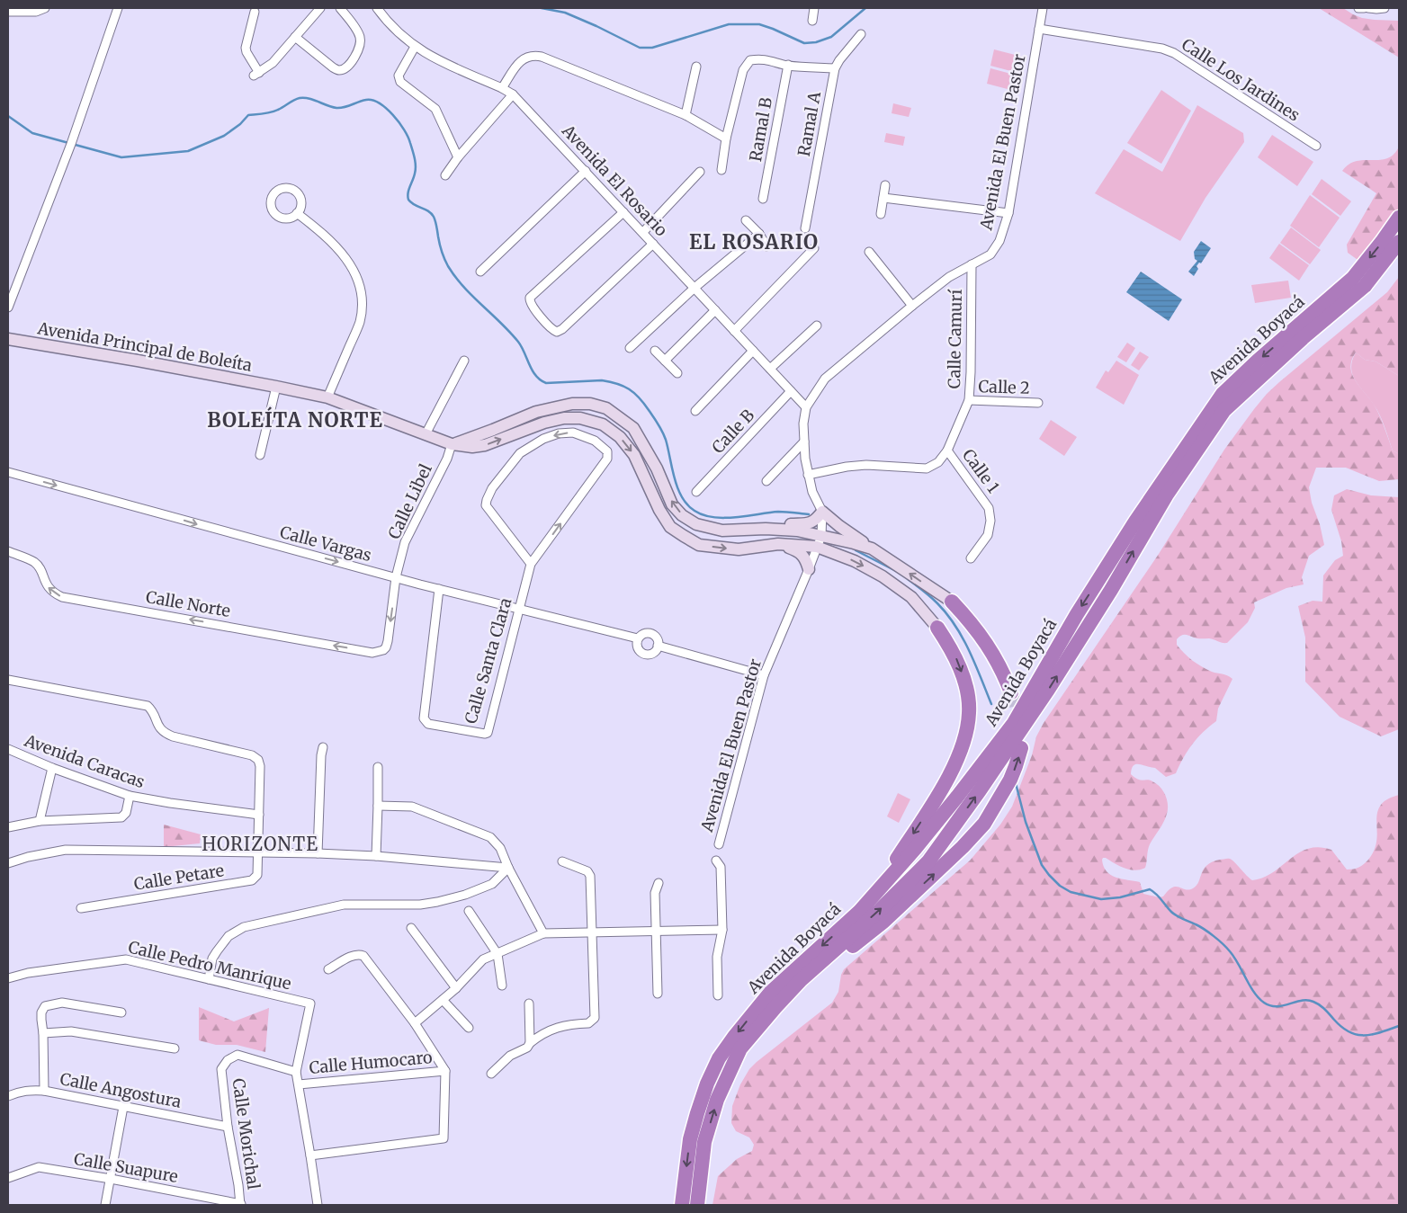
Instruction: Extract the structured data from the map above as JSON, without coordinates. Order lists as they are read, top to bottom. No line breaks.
{"streets":{"highway":["Avenida Boyacá"],"street":["Calle Los Jardines","Ramal A","Ramal B","Avenida El Buen Pastor","Avenida El Rosario","Calle Camurí","Avenida Principal de Boleíta","Calle 2","Calle B","Calle 1","Calle Libel","Calle Vargas","Calle Norte","Calle Santa Clara","Avenida Caracas","Calle Petare","Calle Pedro Manrique","Calle Humocaro","Calle Angostura","Calle Morichal","Calle Suapure"]},"crossings":[["Calle Los Jardines","Avenida El Buen Pastor"],["Avenida El Buen Pastor","Avenida El Rosario"],["Avenida El Buen Pastor","Calle Camurí"],["Avenida El Buen Pastor","Calle Vargas"],["Avenida El Rosario","Calle B"],["Calle Camurí","Calle 2"],["Calle Camurí","Calle 1"],["Calle Libel","Calle Vargas"],["Calle Libel","Calle Norte"],["Calle Vargas","Calle Santa Clara"],["Avenida Caracas","Calle Petare"],["Calle Pedro Manrique","Calle Morichal"],["Calle Angostura","Calle Morichal"],["Calle Morichal","Calle Suapure"]],"one_way":["Calle Vargas","Calle Norte"],"districts":["EL ROSARIO","BOLEÍTA NORTE","HORIZONTE"]}
